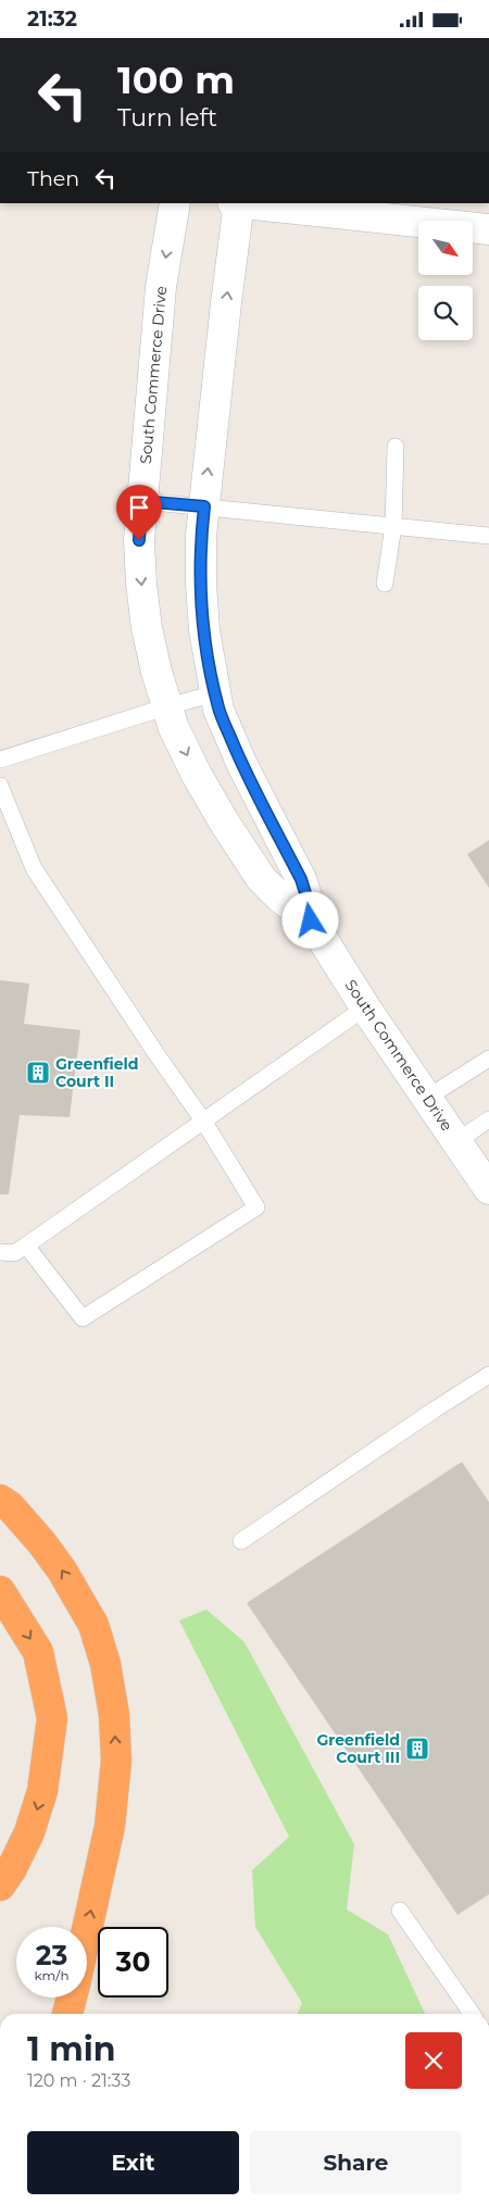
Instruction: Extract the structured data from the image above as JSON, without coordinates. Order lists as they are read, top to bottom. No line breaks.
{"streets":{"street":["South Commerce Drive"]},"places":{"building":["Greenfield Court II","Greenfield Court III"]},"north":"bottom right","page":{"status":"21:32","turn":["100 m","Turn left"],"then":"Then","speed":"23 km/h","limit":"30","heading":["1 min","120 m · 21:33"],"buttons":["Exit","Share"]}}
